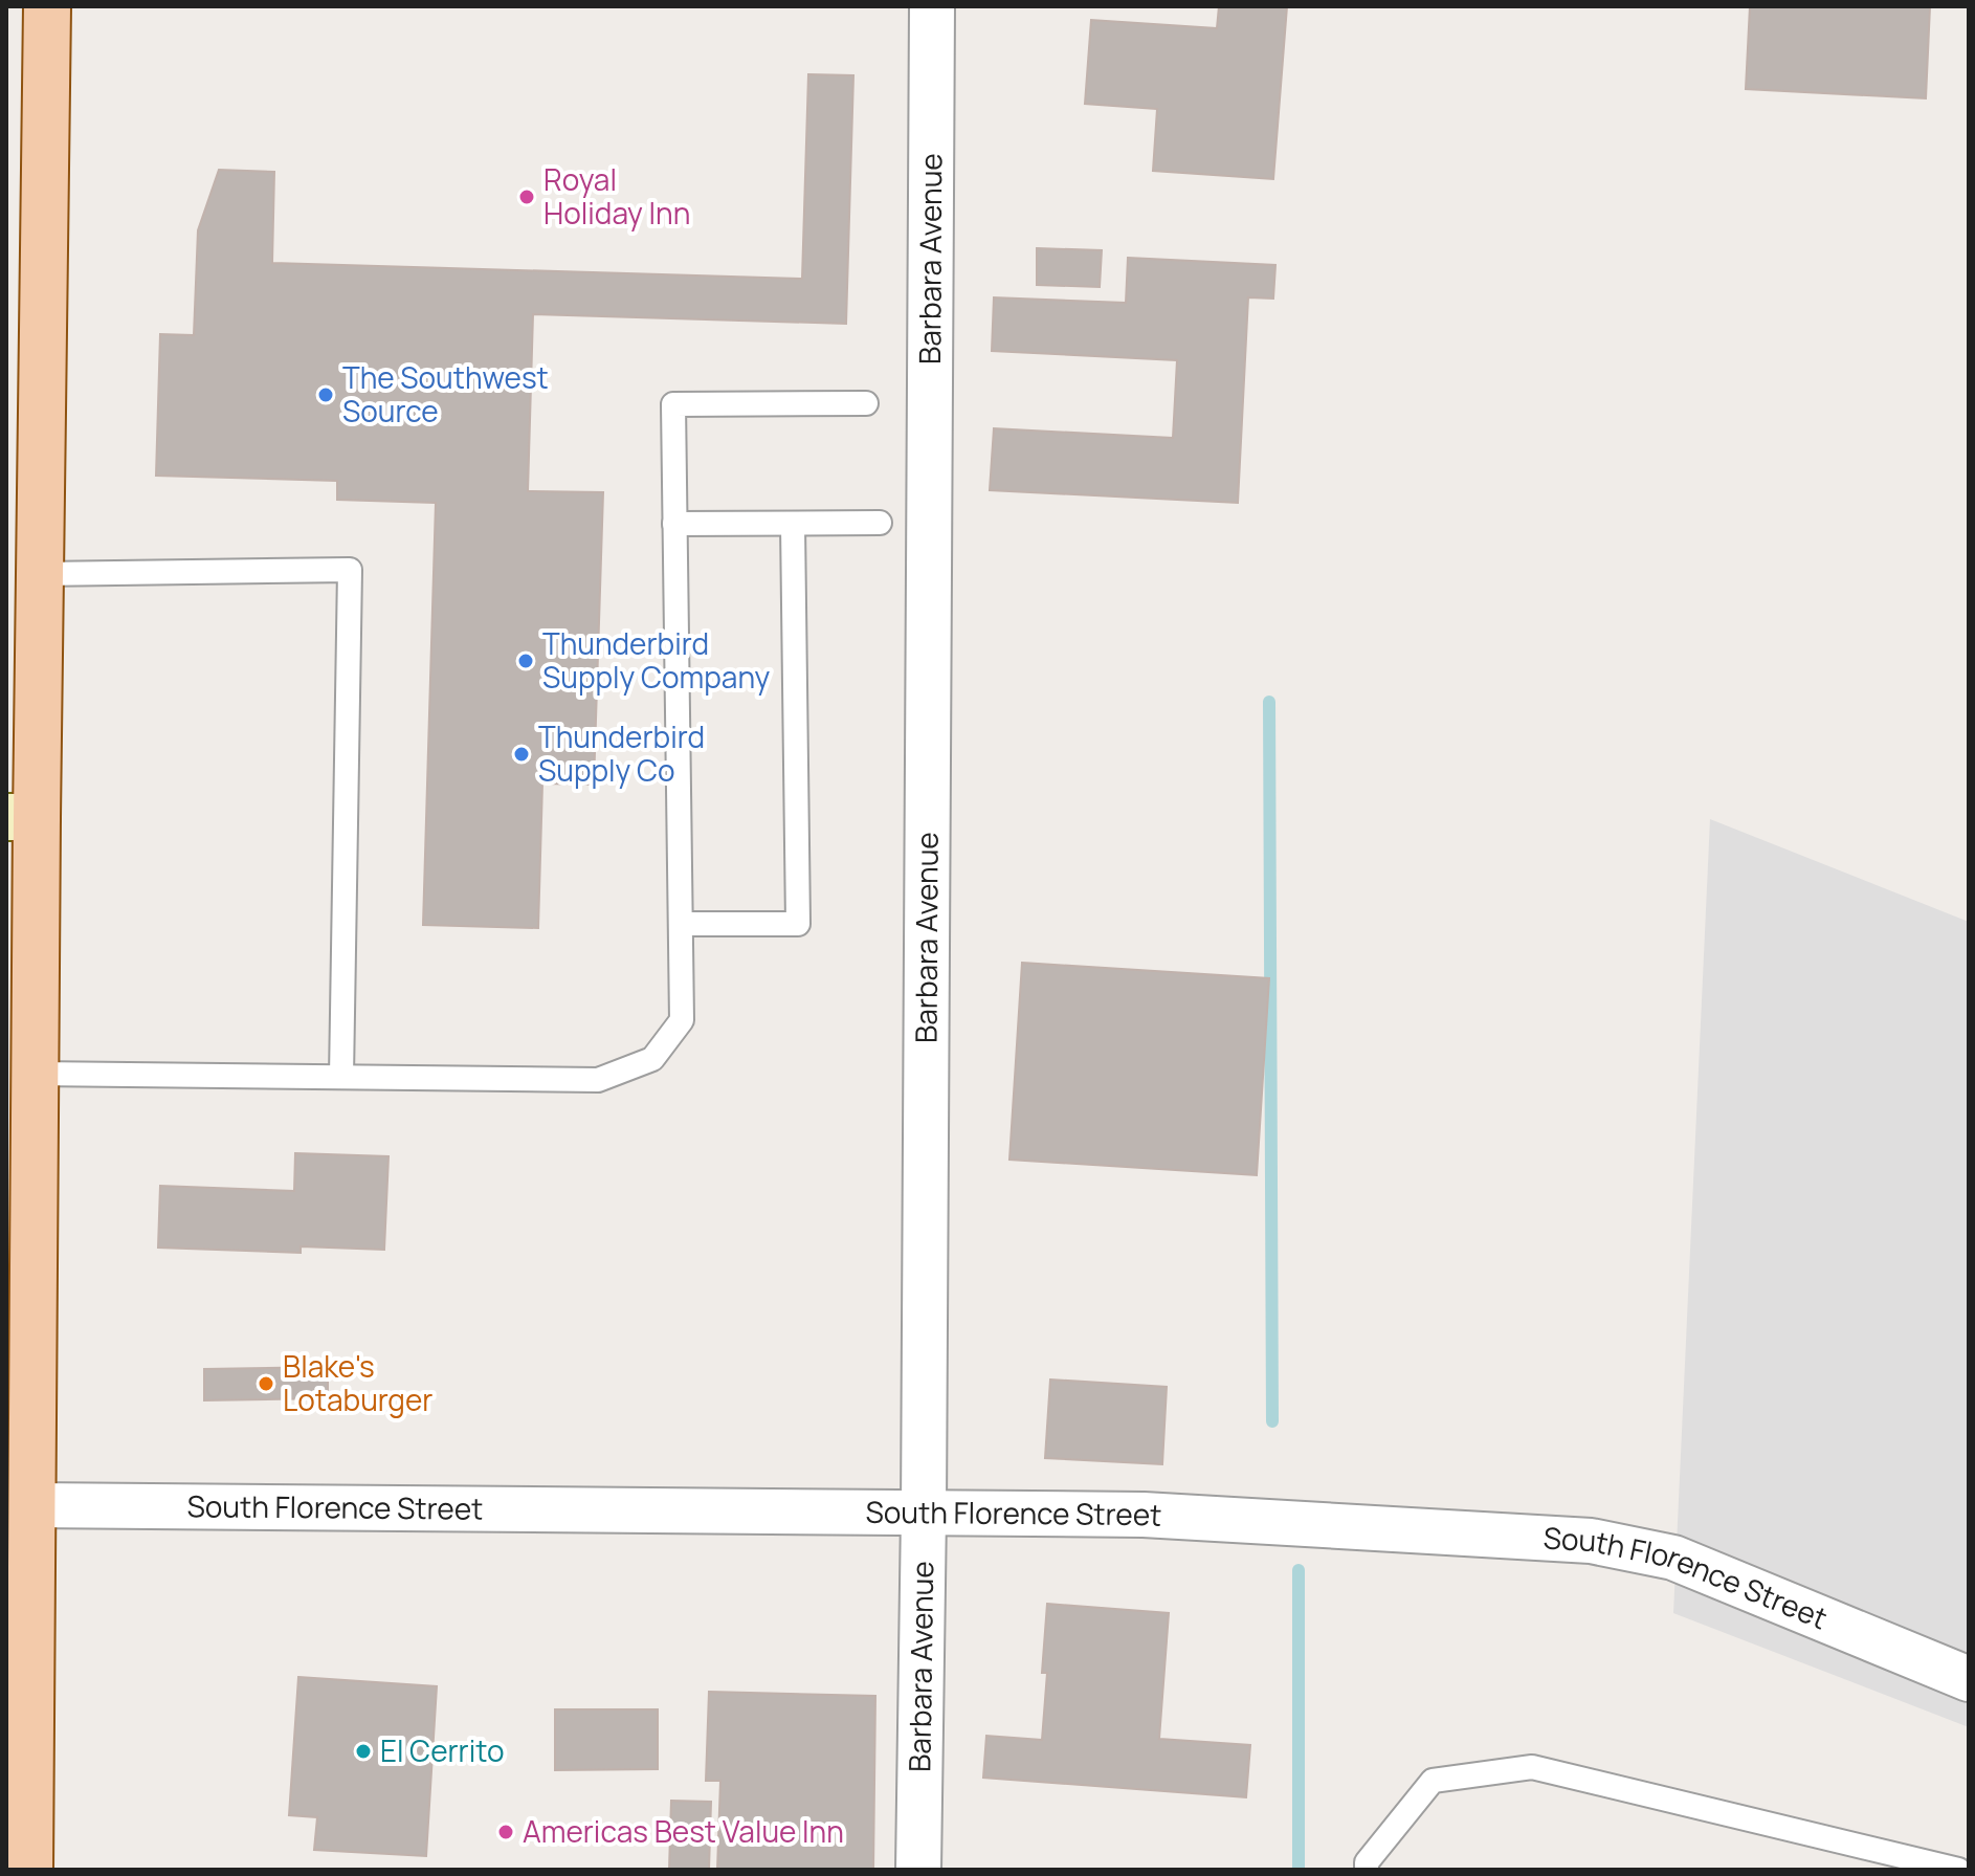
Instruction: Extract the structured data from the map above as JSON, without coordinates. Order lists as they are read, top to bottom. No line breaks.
{"streets":{"street":["Barbara Avenue","South Florence Street"]},"crossings":[["Barbara Avenue","South Florence Street"]],"places":["Royal Holiday Inn","The Southwest Source","Thunderbird Supply Company","Thunderbird Supply Co","Blake's Lotaburger","El Cerrito","Americas Best Value Inn"]}
